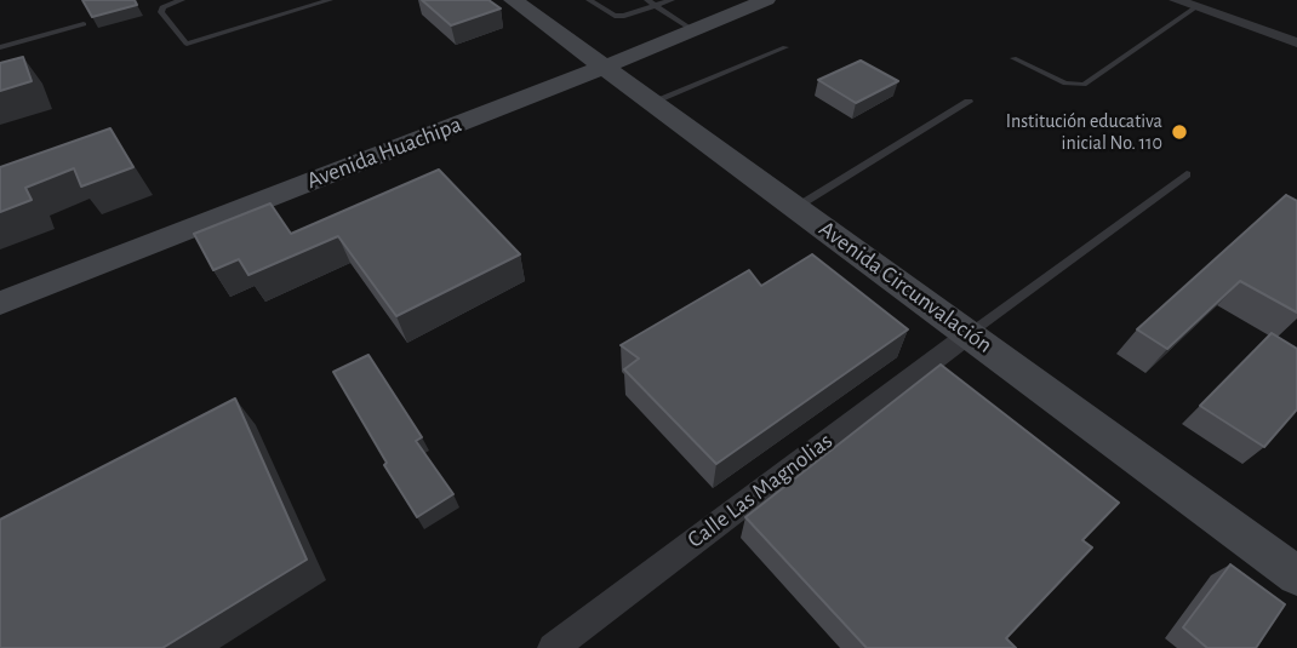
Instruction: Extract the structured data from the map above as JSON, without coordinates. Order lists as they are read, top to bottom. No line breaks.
{"streets":{"street":["Avenida Huachipa","Avenida Circunvalación","Calle Las Magnolias"]},"crossings":[["Avenida Huachipa","Avenida Circunvalación"],["Avenida Circunvalación","Calle Las Magnolias"]],"places":["Institución educativa inicial No. 110"]}
